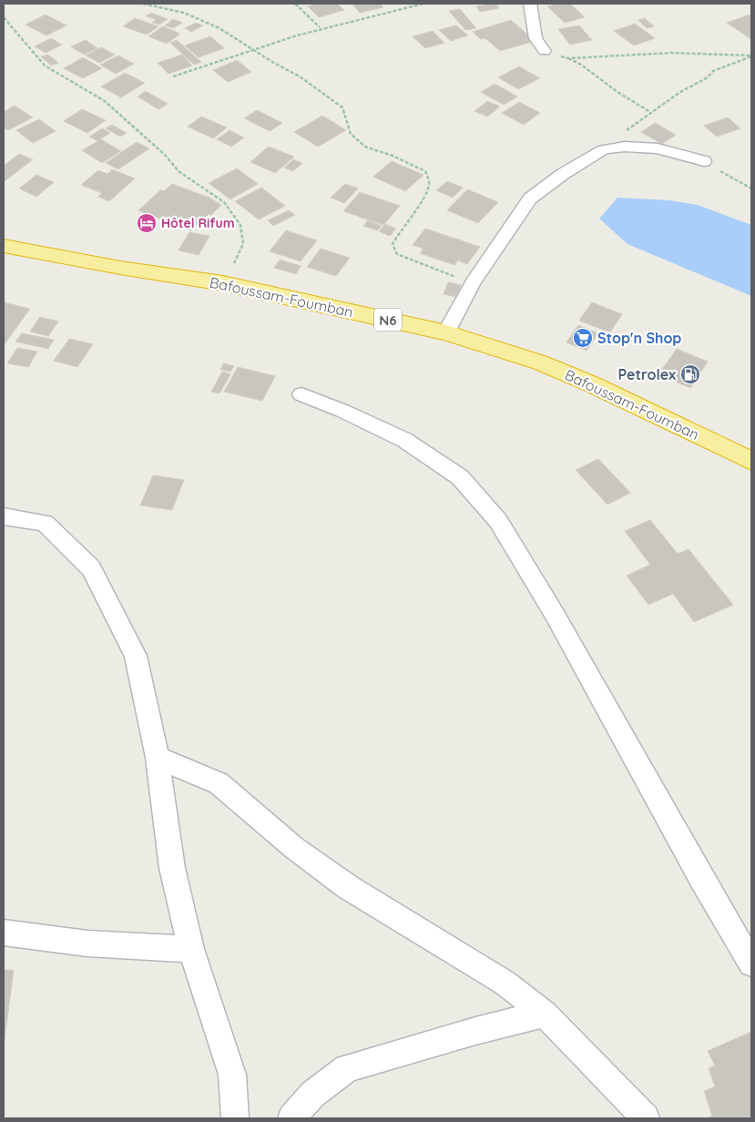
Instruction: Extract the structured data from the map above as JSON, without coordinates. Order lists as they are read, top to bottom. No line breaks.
{"streets":{"highway":["Bafoussam-Foumban","N6"]},"places":{"hotel":["Hôtel Rifum"],"supermarket":["Stop'n Shop"],"fuel station":["Petrolex"]}}
